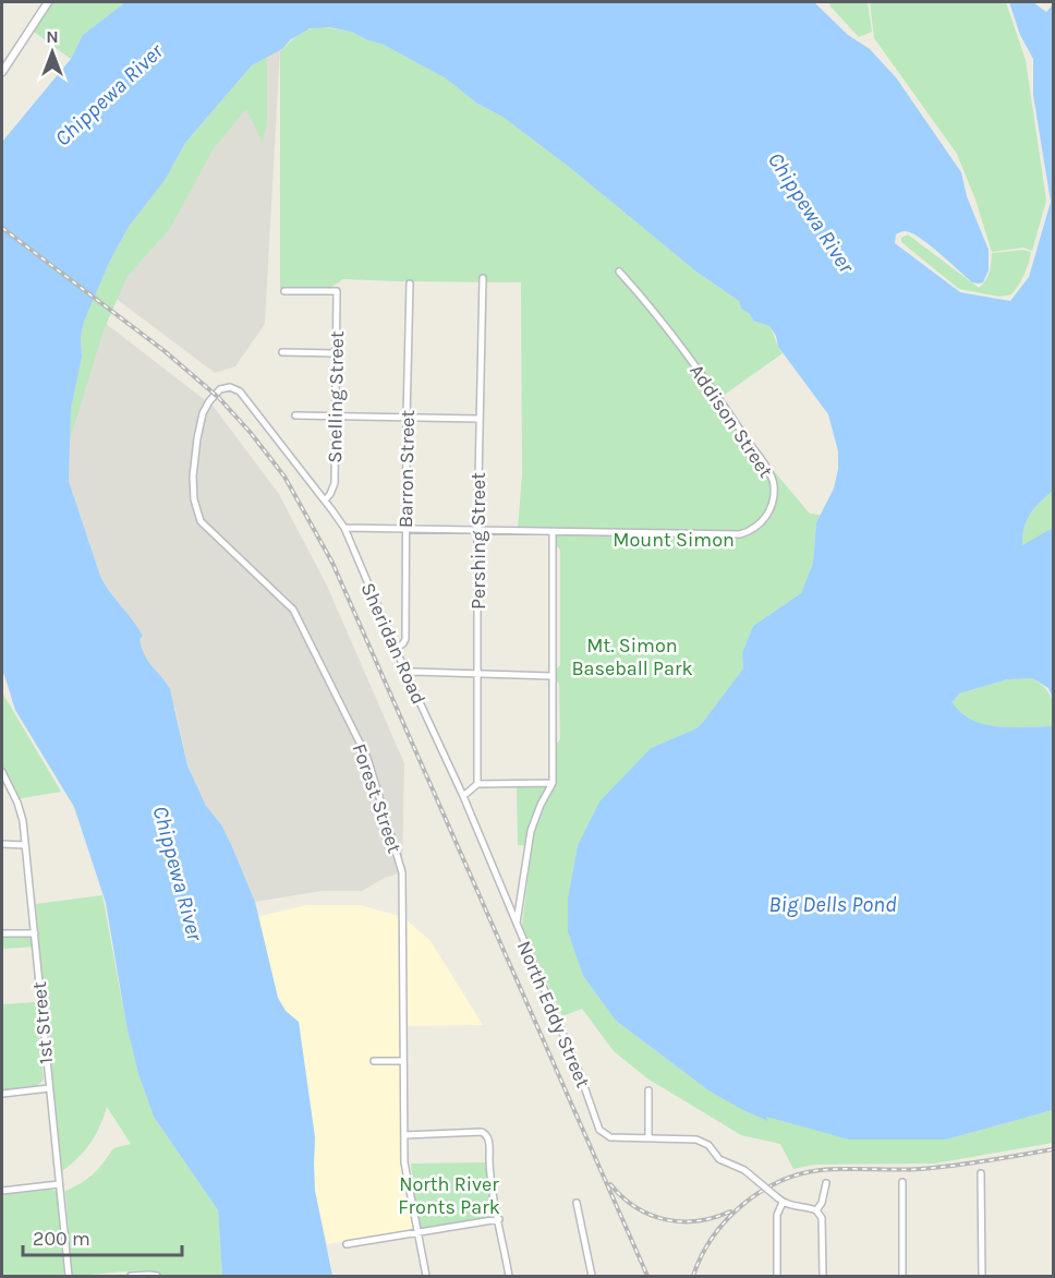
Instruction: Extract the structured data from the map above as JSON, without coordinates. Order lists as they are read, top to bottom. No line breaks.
{"streets":{"street":["Snelling Street","Addison Street","Barron Street","Pershing Street","Sheridan Road","Forest Street","North Eddy Street","1st Street"]},"crossings":[["Snelling Street","Sheridan Road"],["Addison Street","Barron Street"],["Addison Street","Pershing Street"],["Addison Street","Sheridan Road"],["Addison Street","North Eddy Street"],["Barron Street","Sheridan Road"],["Sheridan Road","Forest Street"],["Sheridan Road","North Eddy Street"]],"water":["Chippewa River","Big Dells Pond"],"parks":["Mount Simon","Mt. Simon Baseball Park","North River Fronts Park"],"scale_bar":"200 m","north":"top"}
